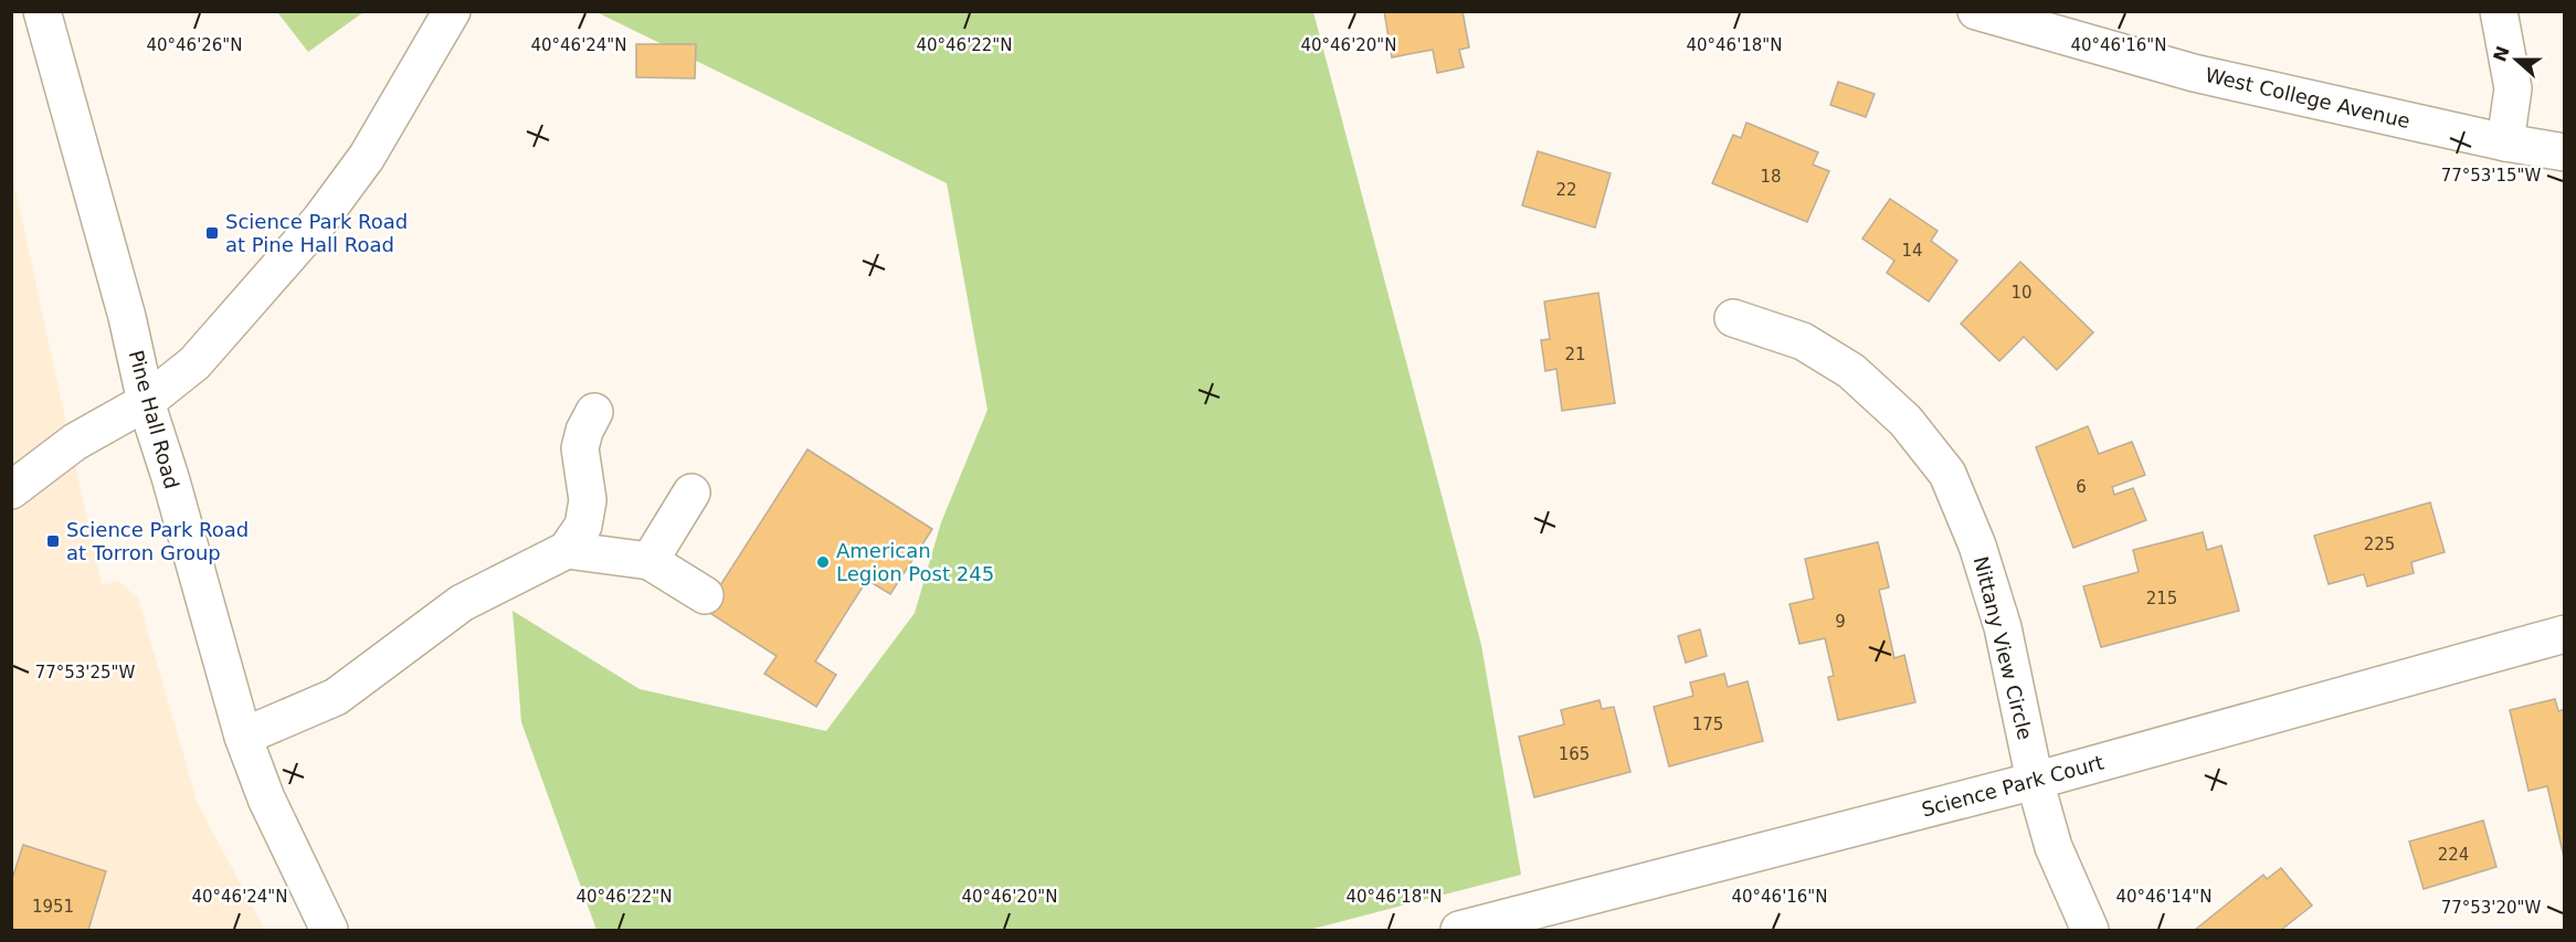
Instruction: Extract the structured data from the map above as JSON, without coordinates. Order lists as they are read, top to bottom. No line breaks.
{"streets":{"street":["West College Avenue","Pine Hall Road","Nittany View Circle","Science Park Court"]},"crossings":[["Nittany View Circle","Science Park Court"]],"places":{"transit":["Science Park Road at Pine Hall Road","Science Park Road at Torron Group"],"other":["American Legion Post 245"]},"house_numbers":["18","22","14","10","21","6","225","215","9","175","165","224","1951"],"north":"left","coordinates":["40°46'26\"N","40°46'24\"N","40°46'22\"N","40°46'20\"N","40°46'18\"N","40°46'16\"N","77°53'15\"W","77°53'25\"W","40°46'14\"N","77°53'20\"W"]}
